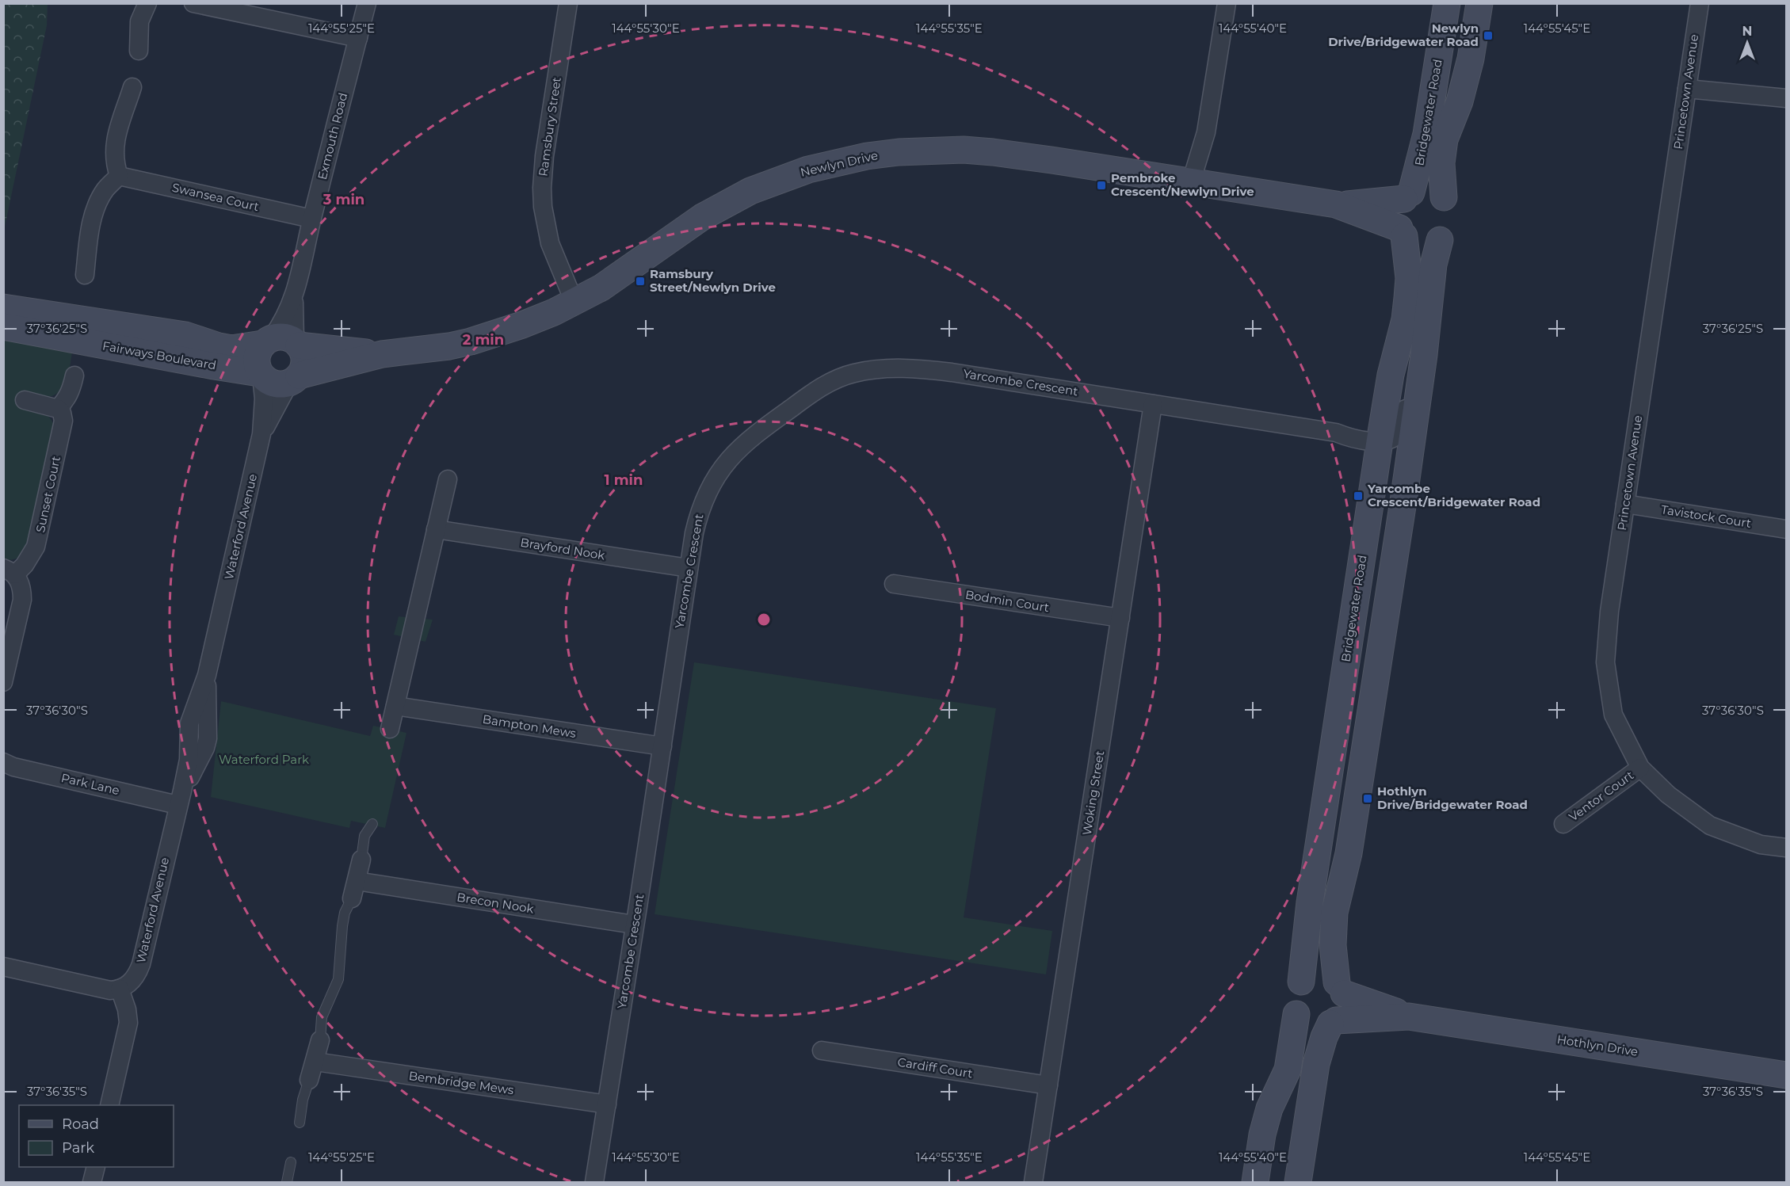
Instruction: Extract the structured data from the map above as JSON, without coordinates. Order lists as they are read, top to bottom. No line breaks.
{"streets":{"street":["Princetown Avenue","Bridgewater Road","Ramsbury Street","Exmouth Road","Newlyn Drive","Swansea Court","Fairways Boulevard","Yarcombe Crescent","Sunset Court","Tavistock Court","Waterford Avenue","Brayford Nook","Bodmin Court","Bampton Mews","Park Lane","Woking Street","Ventor Court","Brecon Nook","Hothlyn Drive","Cardiff Court","Bembridge Mews"]},"crossings":[["Princetown Avenue","Tavistock Court"],["Princetown Avenue","Ventor Court"],["Bridgewater Road","Newlyn Drive"],["Bridgewater Road","Yarcombe Crescent"],["Bridgewater Road","Hothlyn Drive"],["Ramsbury Street","Newlyn Drive"],["Exmouth Road","Newlyn Drive"],["Exmouth Road","Swansea Court"],["Exmouth Road","Fairways Boulevard"],["Exmouth Road","Waterford Avenue"],["Newlyn Drive","Fairways Boulevard"],["Newlyn Drive","Waterford Avenue"],["Fairways Boulevard","Waterford Avenue"],["Yarcombe Crescent","Brayford Nook"],["Yarcombe Crescent","Bampton Mews"],["Yarcombe Crescent","Woking Street"],["Yarcombe Crescent","Brecon Nook"],["Yarcombe Crescent","Bembridge Mews"],["Waterford Avenue","Park Lane"],["Bodmin Court","Woking Street"],["Woking Street","Cardiff Court"]],"parks":["Waterford Park"],"places":{"transit":["Newlyn Drive/Bridgewater Road","Pembroke Crescent/Newlyn Drive","Ramsbury Street/Newlyn Drive","Yarcombe Crescent/Bridgewater Road","Hothlyn Drive/Bridgewater Road"]},"legend":["Road","Park"],"north":"top","coordinates":["144°55'25\"E","144°55'30\"E","144°55'35\"E","144°55'40\"E","144°55'45\"E","37°36'25\"S","37°36'30\"S","37°36'35\"S"],"rings":["3 min","2 min","1 min"]}
